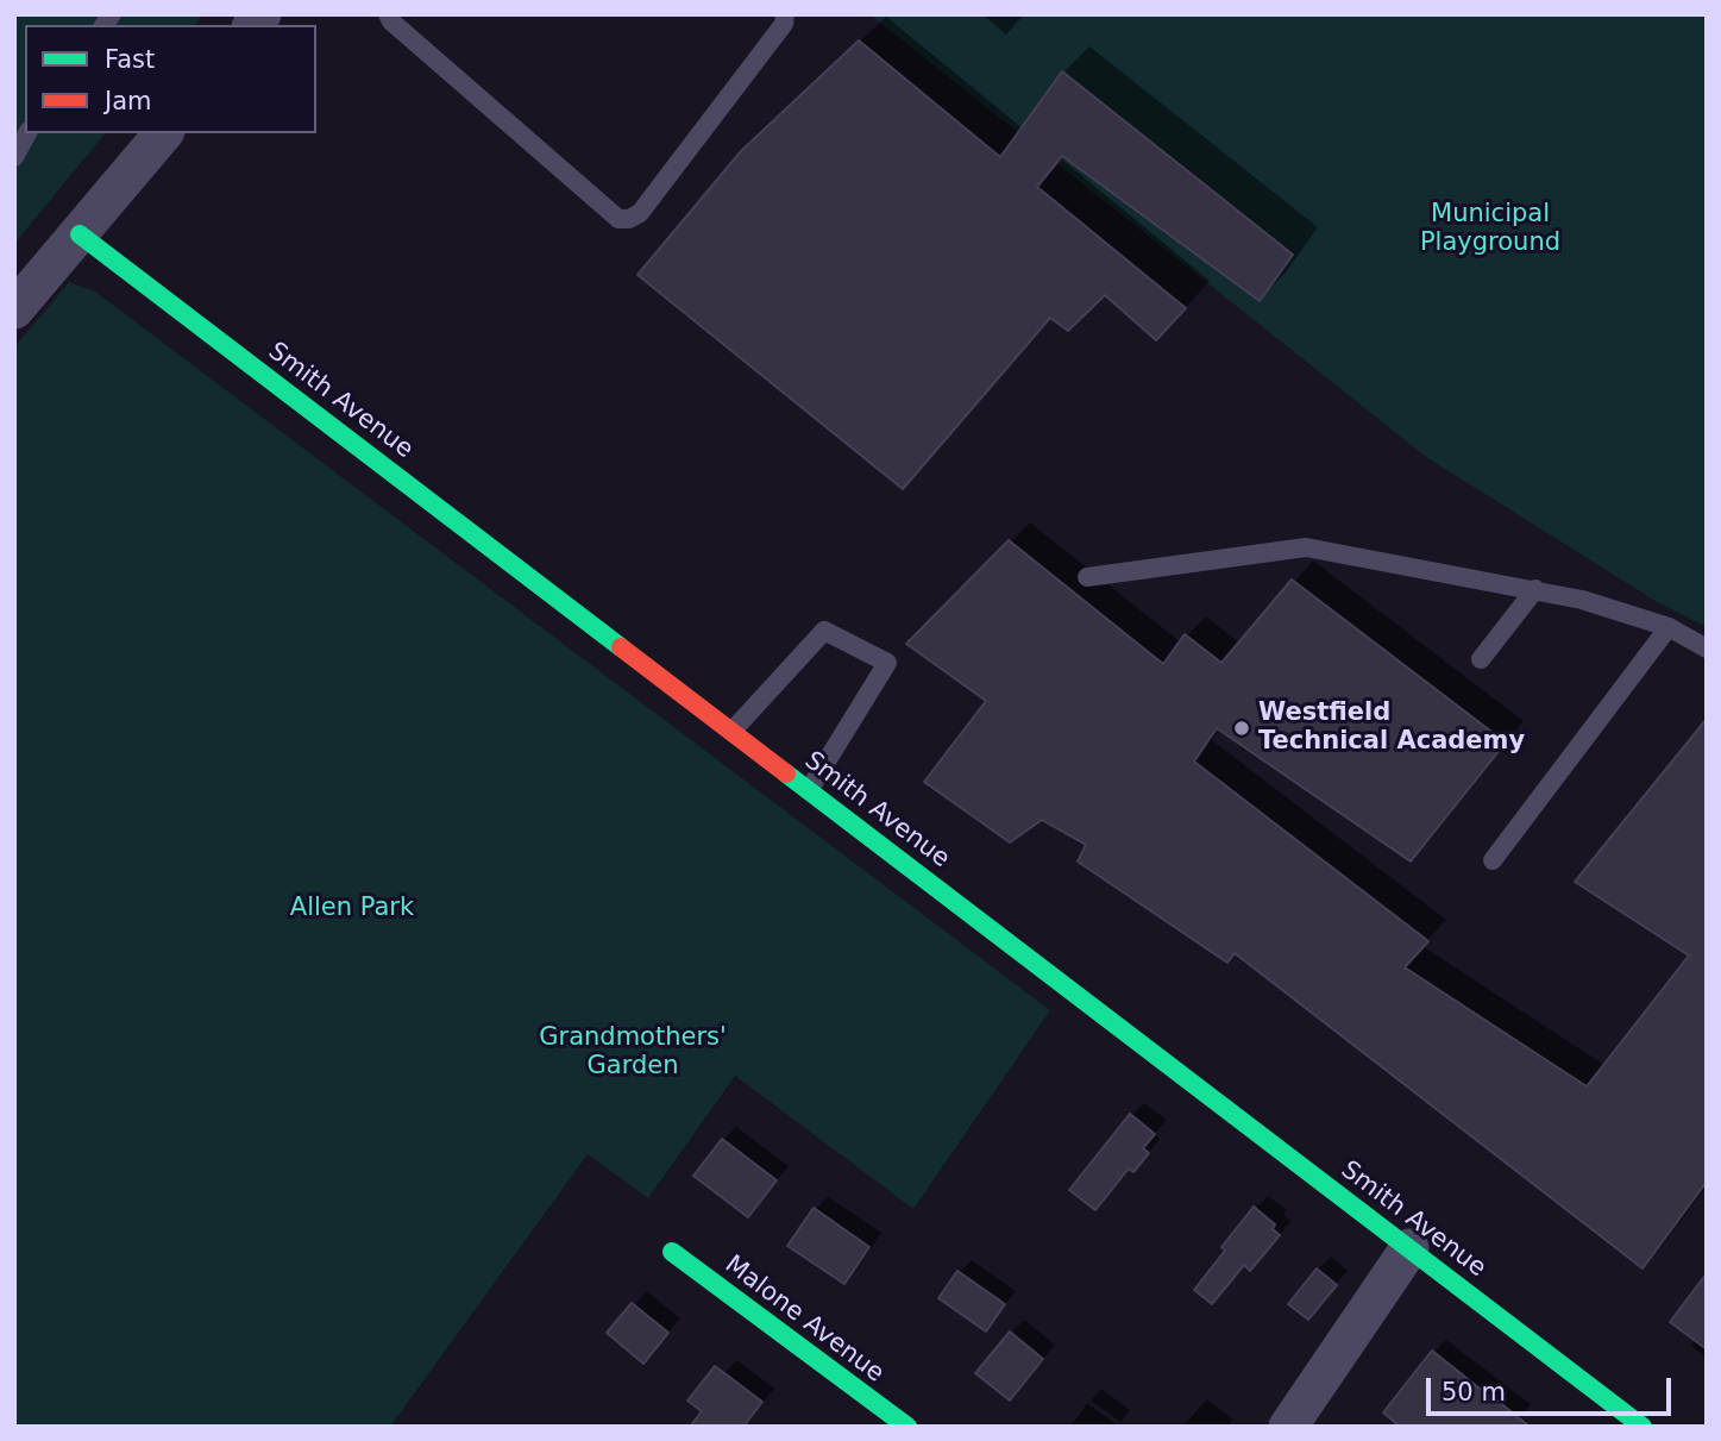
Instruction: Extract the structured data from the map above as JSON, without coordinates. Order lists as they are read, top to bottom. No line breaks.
{"streets":{"street":["Smith Avenue","Malone Avenue"]},"parks":["Municipal Playground","Allen Park","Grandmothers' Garden"],"places":["Westfield Technical Academy"],"legend":["Fast","Jam"],"scale_bar":"50 m"}
